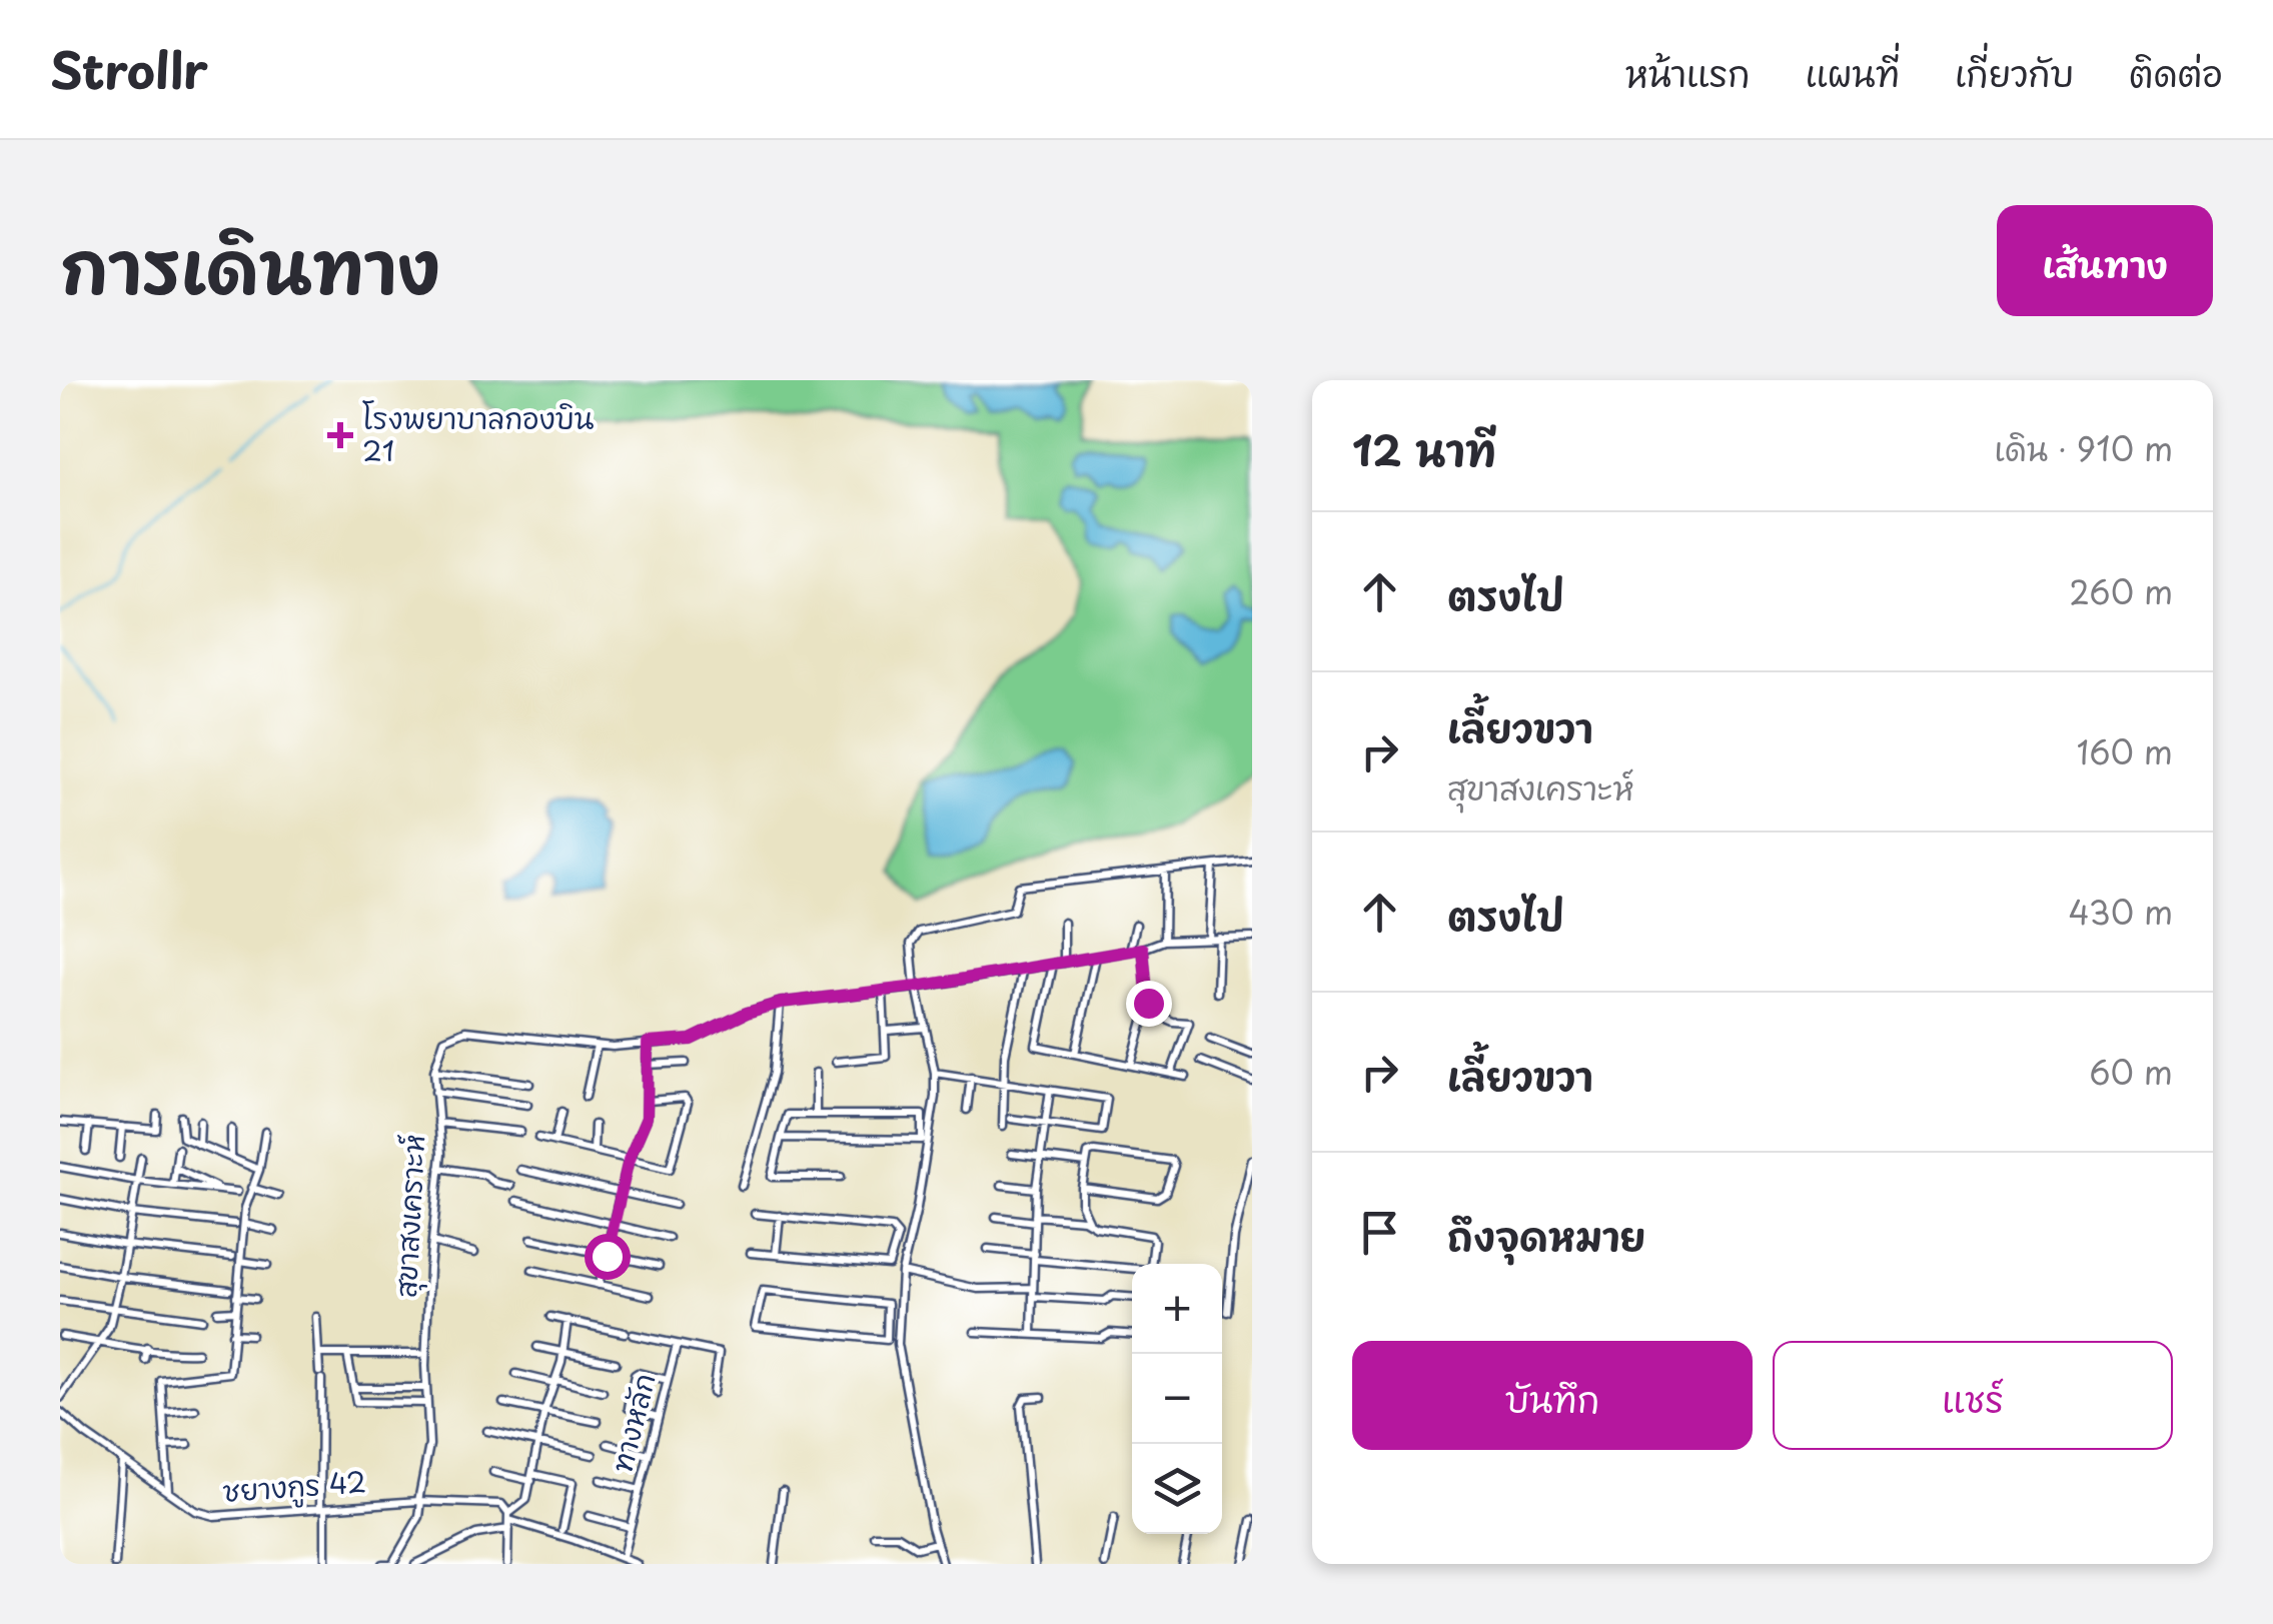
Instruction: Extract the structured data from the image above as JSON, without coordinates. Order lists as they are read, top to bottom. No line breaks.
{"streets":{"street":["สุขาสงเคราะห์","ทางหลัก","ชยางกูร 42"]},"crossings":[["สุขาสงเคราะห์","ชยางกูร 42"],["ทางหลัก","ชยางกูร 42"]],"places":{"health":["โรงพยาบาลกองบิน 21"]},"page":{"header":"Strollr","nav":["หน้าแรก","แผนที่","เกี่ยวกับ","ติดต่อ"],"title":"การเดินทาง","buttons":["เส้นทาง",["บันทึก","แชร์"]],"heading":["12 นาที","เดิน · 910 m"],"list":[["ตรงไป","260 m"],["เลี้ยวขวา","สุขาสงเคราะห์","160 m"],["ตรงไป","430 m"],["เลี้ยวขวา","60 m"],"ถึงจุดหมาย"],"map_buttons":["+","−"]}}
